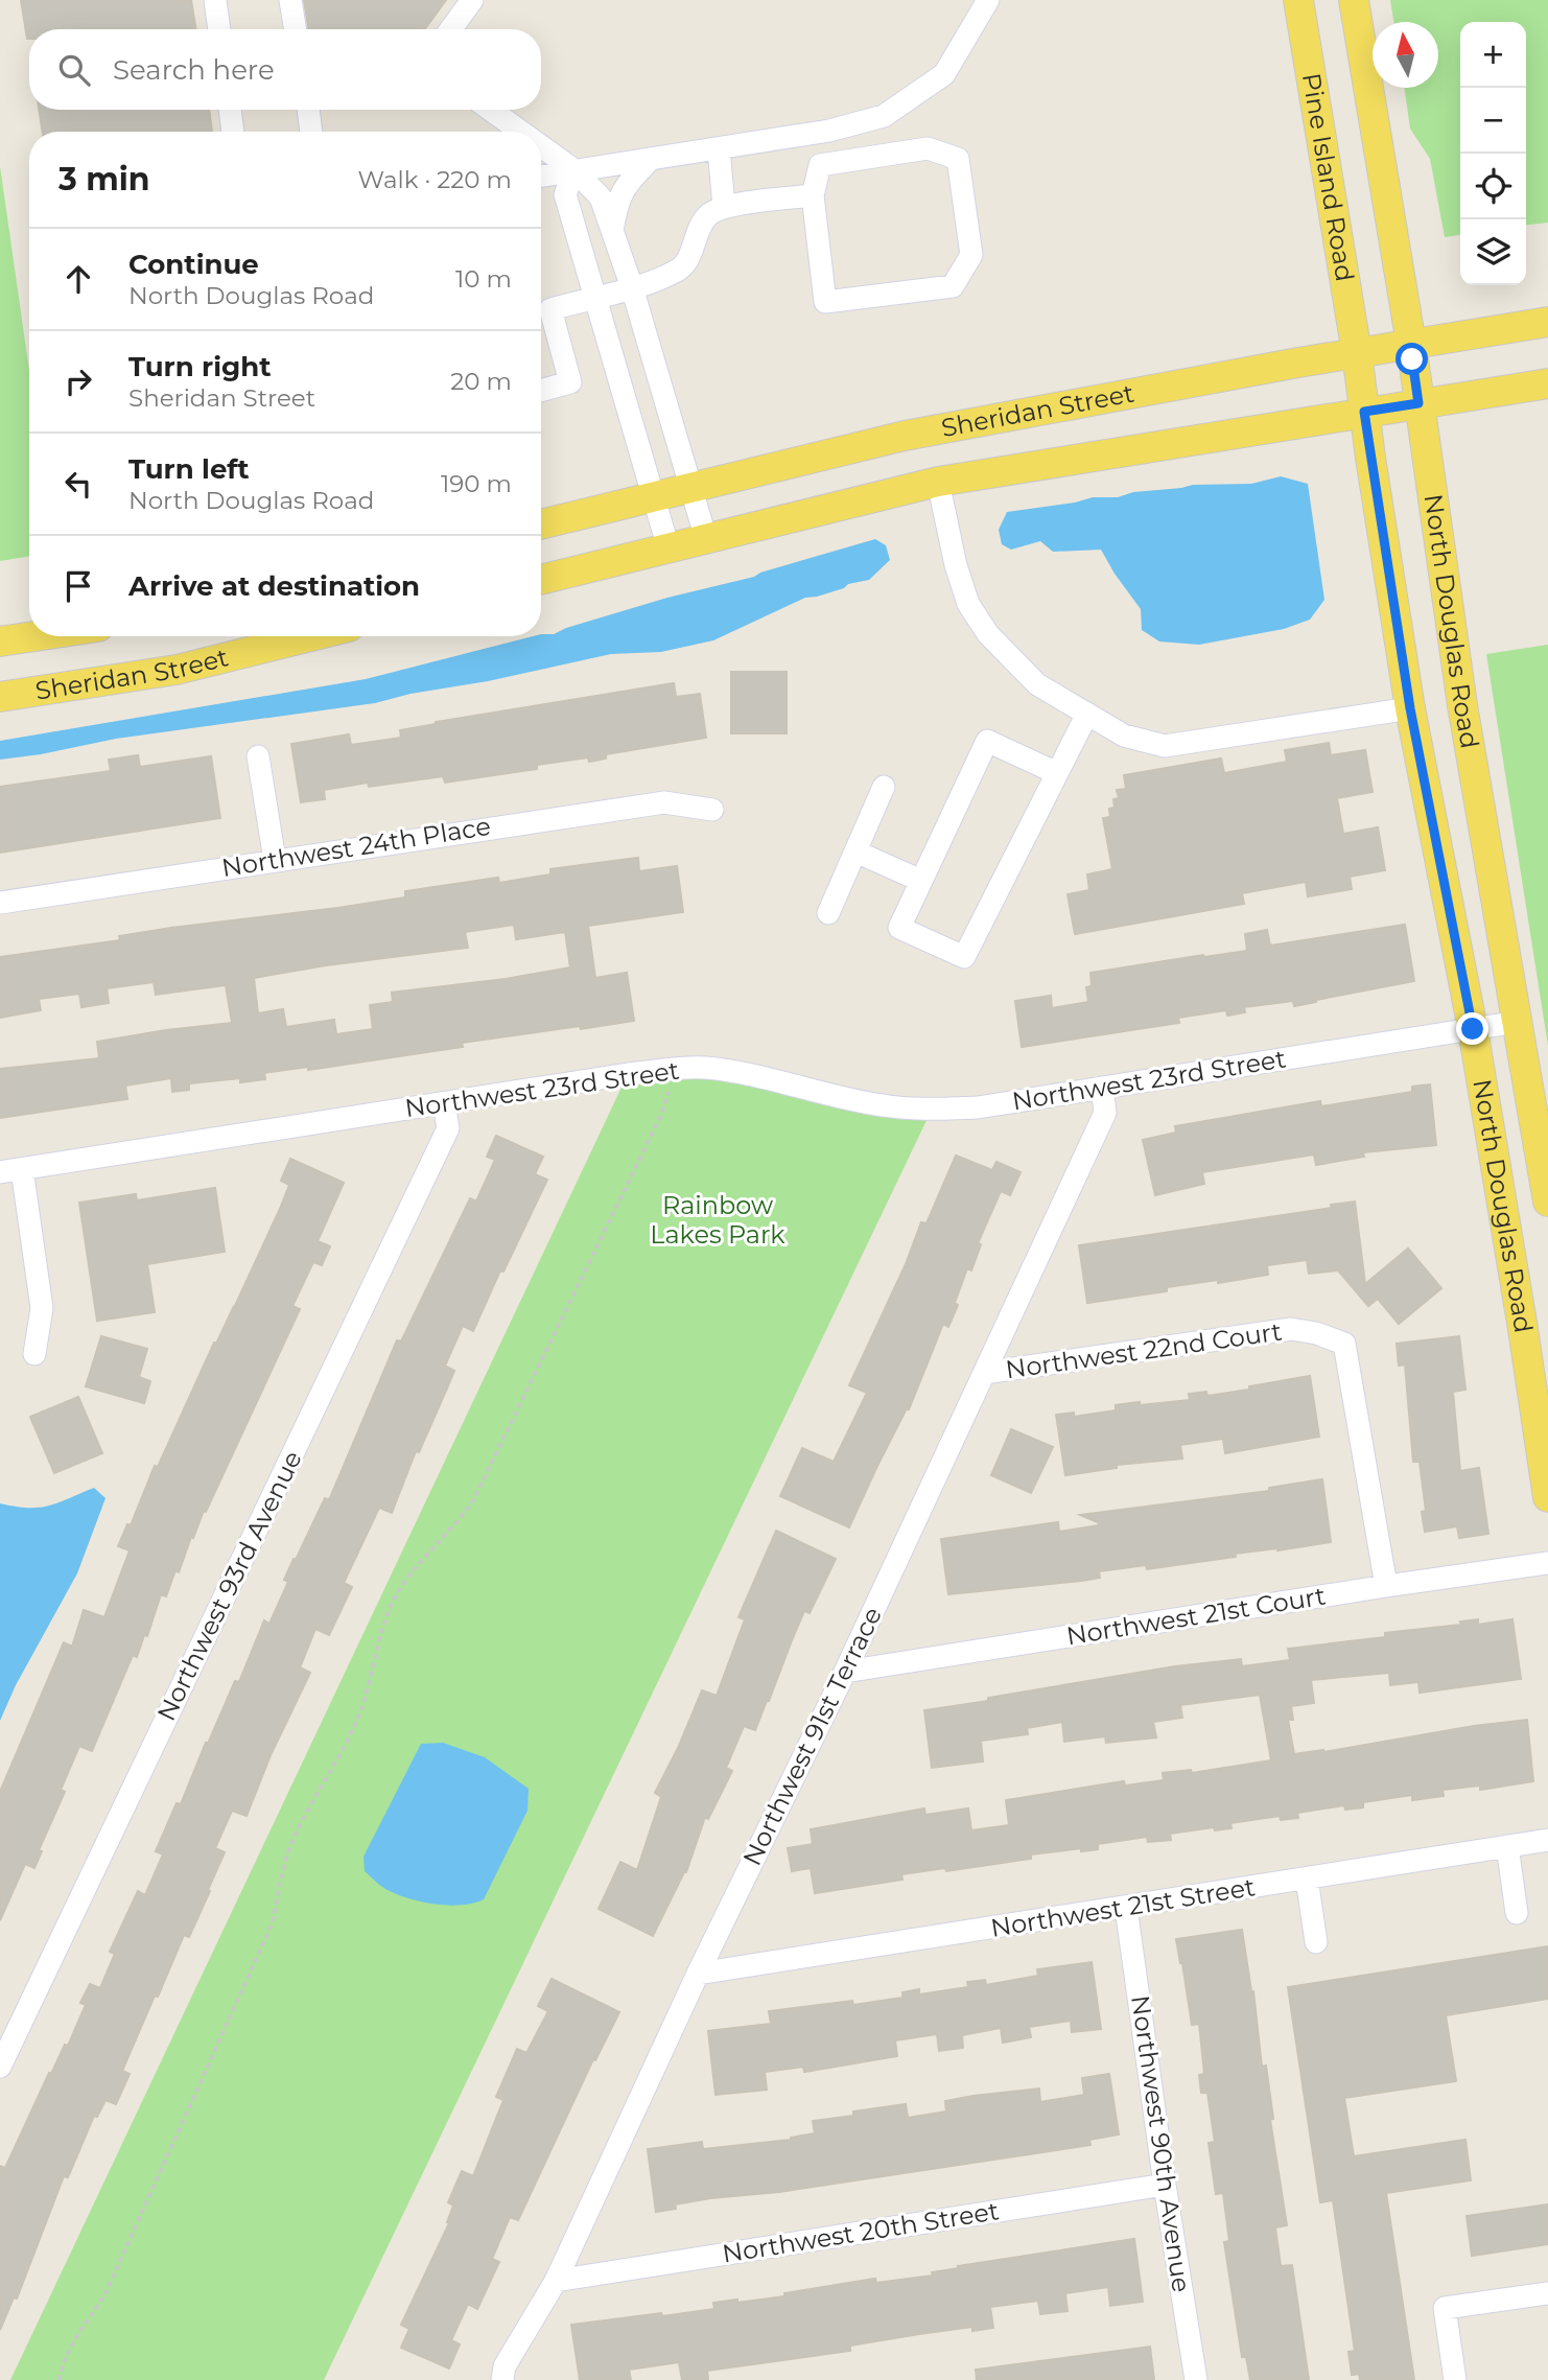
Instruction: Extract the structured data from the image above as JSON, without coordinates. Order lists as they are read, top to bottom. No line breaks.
{"streets":{"main road":["Pine Island Road","Sheridan Street","North Douglas Road"],"street":["Northwest 24th Place","Northwest 23rd Street","Northwest 22nd Court","Northwest 93rd Avenue","Northwest 21st Court","Northwest 91st Terrace","Northwest 21st Street","Northwest 90th Avenue","Northwest 20th Street"]},"crossings":[["Pine Island Road","Sheridan Street"],["Pine Island Road","North Douglas Road"],["Sheridan Street","North Douglas Road"],["North Douglas Road","Northwest 23rd Street"],["Northwest 23rd Street","Northwest 93rd Avenue"],["Northwest 23rd Street","Northwest 91st Terrace"],["Northwest 22nd Court","Northwest 21st Court"],["Northwest 22nd Court","Northwest 91st Terrace"],["Northwest 21st Court","Northwest 91st Terrace"],["Northwest 91st Terrace","Northwest 21st Street"],["Northwest 91st Terrace","Northwest 20th Street"],["Northwest 21st Street","Northwest 90th Avenue"],["Northwest 90th Avenue","Northwest 20th Street"]],"parks":["Rainbow Lakes Park"],"north":"top","page":{"map_buttons":["+","−"],"search":"Search here","heading":["3 min","Walk · 220 m"],"list":[["Continue","North Douglas Road","10 m"],["Turn right","Sheridan Street","20 m"],["Turn left","North Douglas Road","190 m"],"Arrive at destination"]}}
